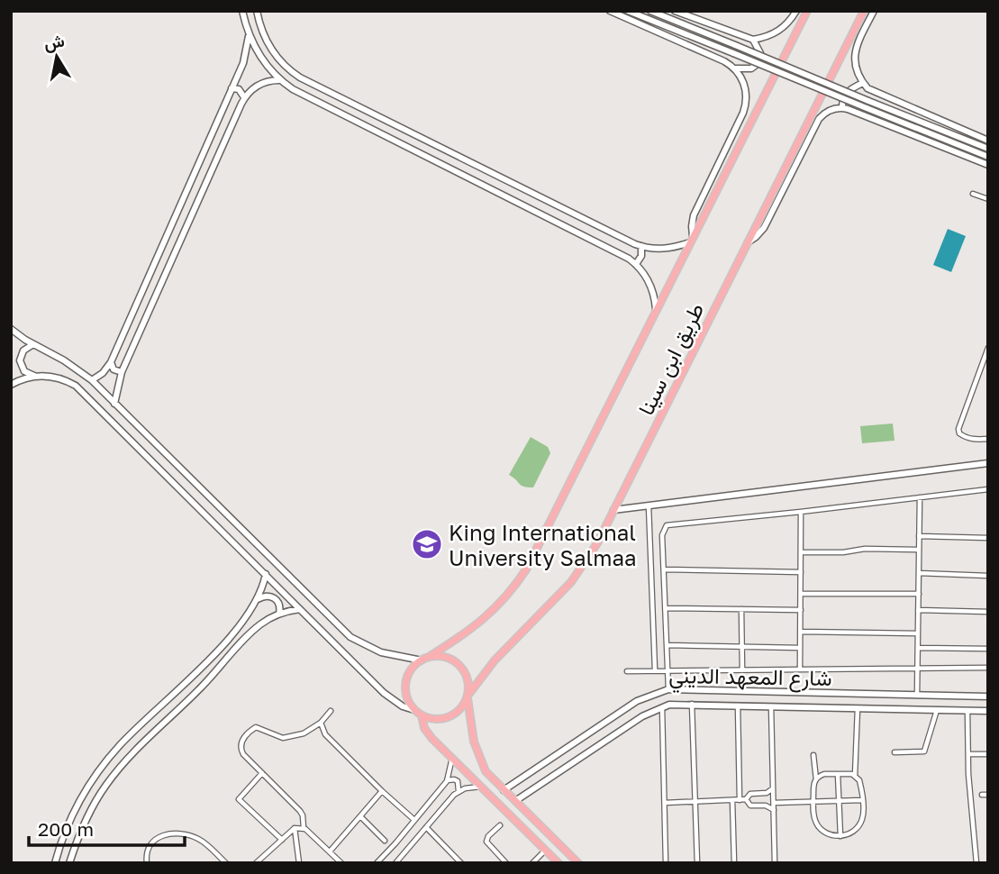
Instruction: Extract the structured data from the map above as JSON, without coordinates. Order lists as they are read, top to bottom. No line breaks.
{"streets":{"main road":["طريق ابن سينا"],"street":["شارع المعهد الديني"]},"places":{"school or university":["King International University Salmaa"]},"scale_bar":"200 m","north":"top"}
